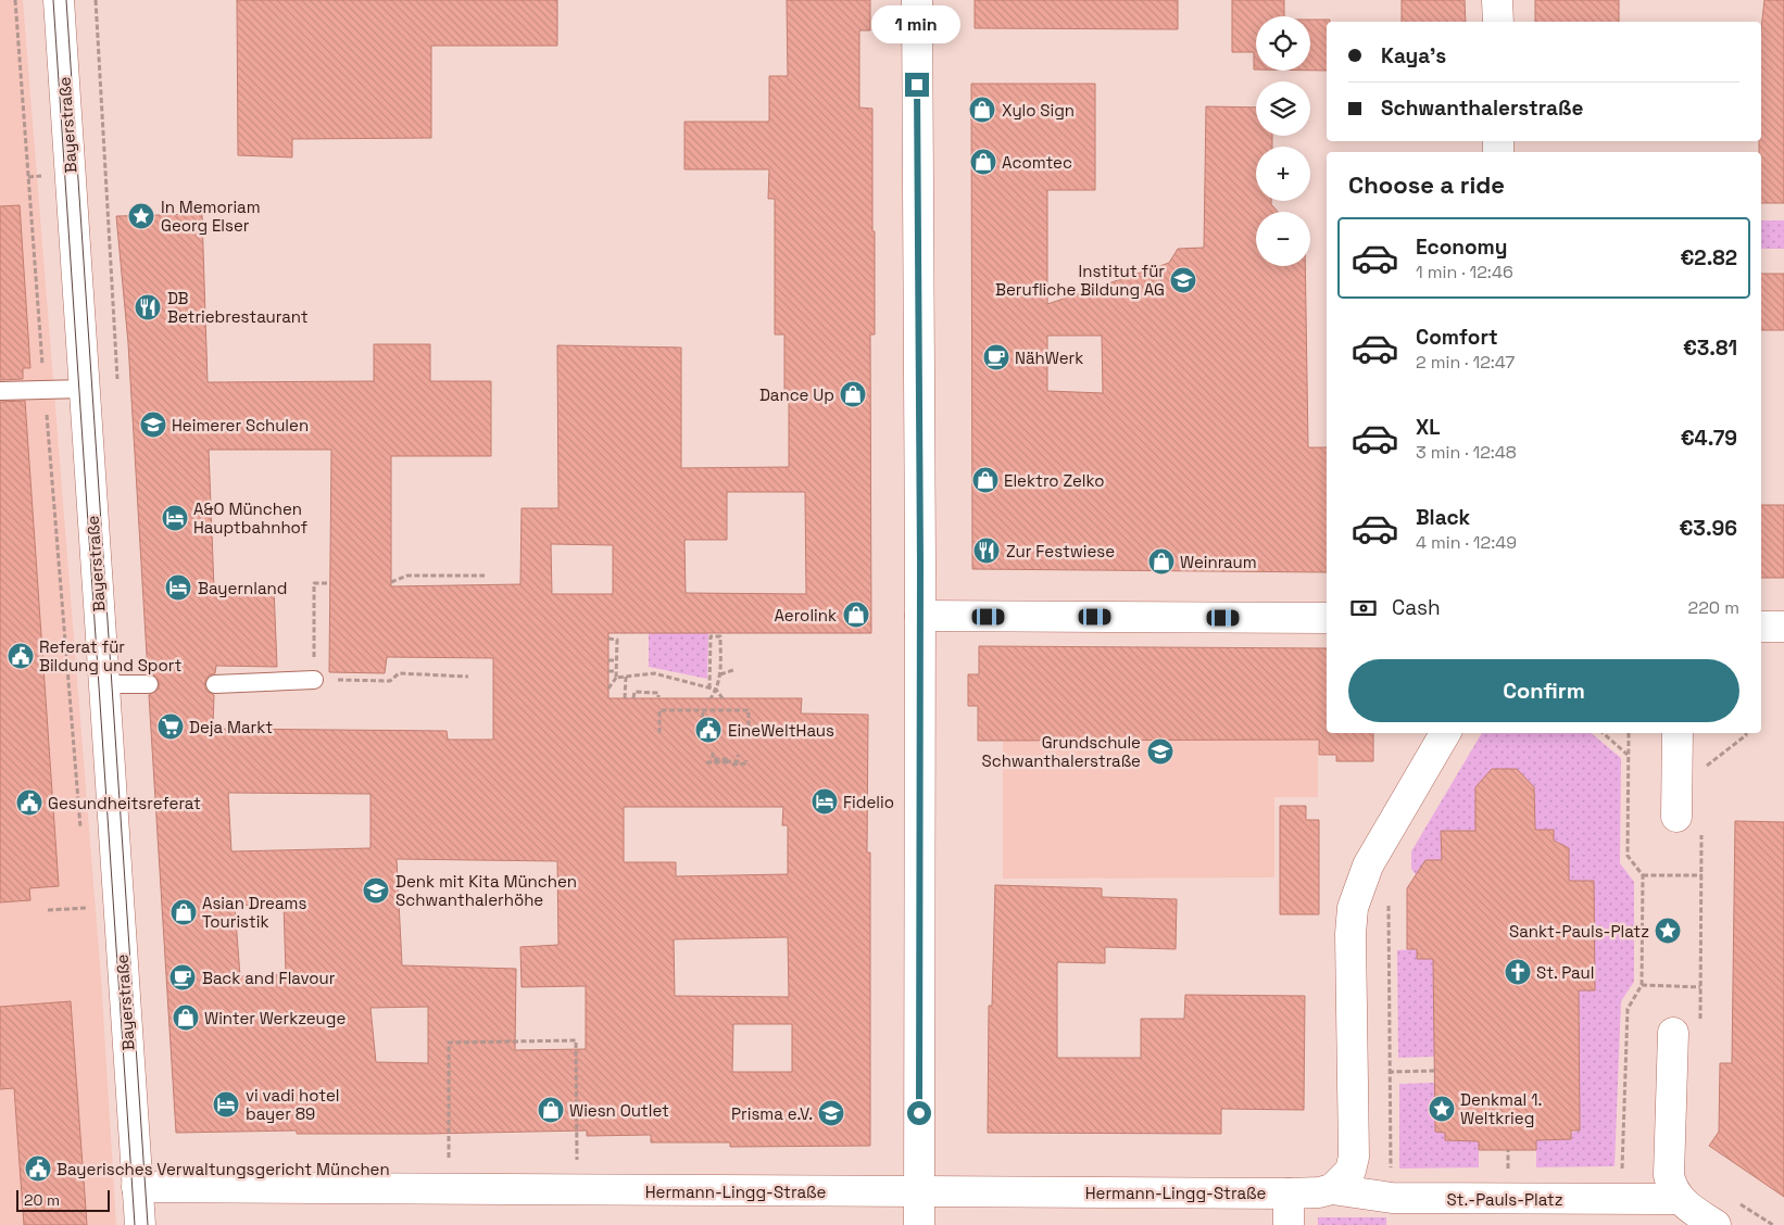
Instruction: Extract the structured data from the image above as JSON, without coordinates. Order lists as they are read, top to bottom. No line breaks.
{"streets":{"street":["Bayerstraße","Hermann-Lingg-Straße","St.-Pauls-Platz"]},"crossings":[["Bayerstraße","Hermann-Lingg-Straße"],["Hermann-Lingg-Straße","St.-Pauls-Platz"]],"places":{"shop":["Xylo Sign","Acomtec","Dance Up","Elektro Zelko","Weinraum","Aerolink","Asian Dreams Touristik","Winter Werkzeuge","Wiesn Outlet"],"place":["In Memoriam Georg Elser","Sankt-Pauls-Platz","Denkmal 1. Weltkrieg"],"school or university":["Institut für Berufliche Bildung AG","Heimerer Schulen","Grundschule Schwanthalerstraße","Denk mit Kita München Schwanthalerhöhe","Prisma e.V."],"restaurant":["DB Betriebrestaurant","Zur Festwiese"],"cafe":["NähWerk","Back and Flavour"],"hotel":["A&O München Hauptbahnhof","Bayernland","Fidelio","vi vadi hotel bayer 89"],"public building":["Referat für Bildung und Sport","EineWeltHaus","Gesundheitsreferat","Bayerisches Verwaltungsgericht München"],"supermarket":["Deja Markt"],"church":["St. Paul"]},"scale_bar":"20 m","page":{"bubble":"1 min","map_buttons":["+","−"],"banner":["Kaya's","Schwanthalerstraße"],"heading":"Choose a ride","list":[{"name":"Economy","note":"1 min · 12:46","value":"€2.82"},{"name":"Comfort","note":"2 min · 12:47","value":"€3.81"},{"name":"XL","note":"3 min · 12:48","value":"€4.79"},{"name":"Black","note":"4 min · 12:49","value":"€3.96"}],"pay":["Cash","220 m"],"buttons":"Confirm","scale":"20 m"}}
